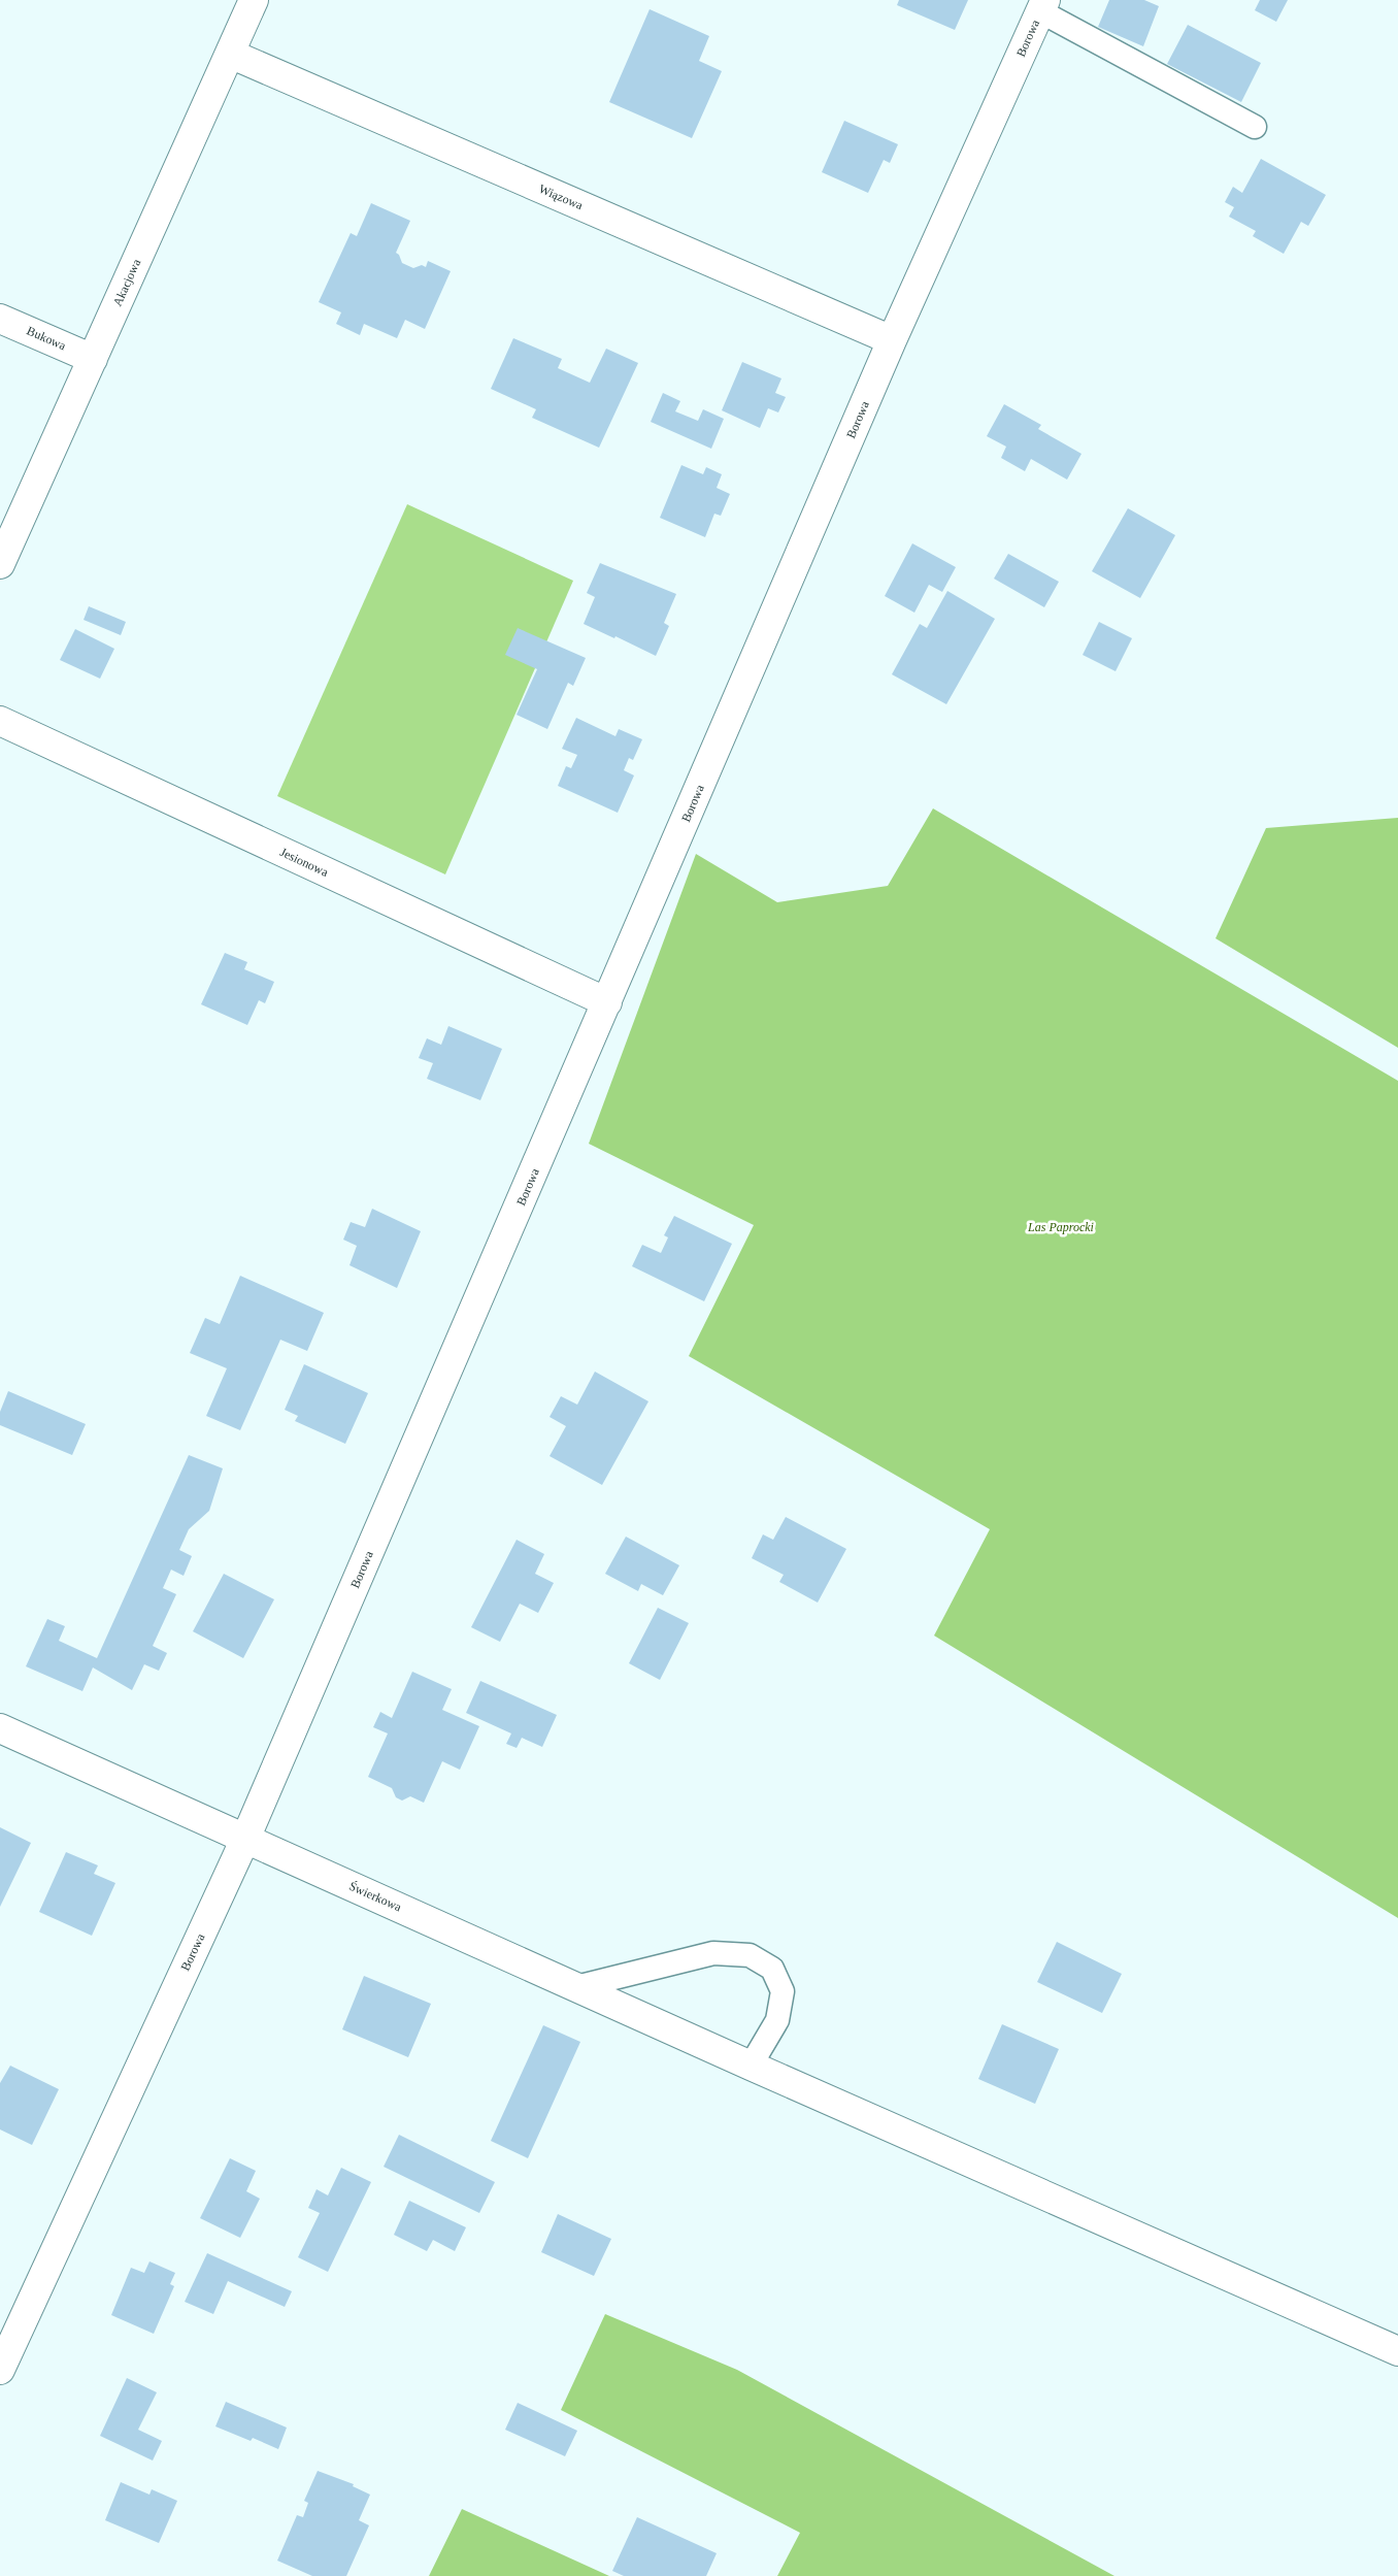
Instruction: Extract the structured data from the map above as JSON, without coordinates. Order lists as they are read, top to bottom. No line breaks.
{"streets":{"street":["Borowa","Wiązowa","Akacjowa","Bukowa","Jesionowa","Świerkowa"]},"crossings":[["Borowa","Wiązowa"],["Borowa","Jesionowa"],["Borowa","Świerkowa"],["Wiązowa","Akacjowa"],["Akacjowa","Bukowa"]],"parks":["Las Paprocki"]}
